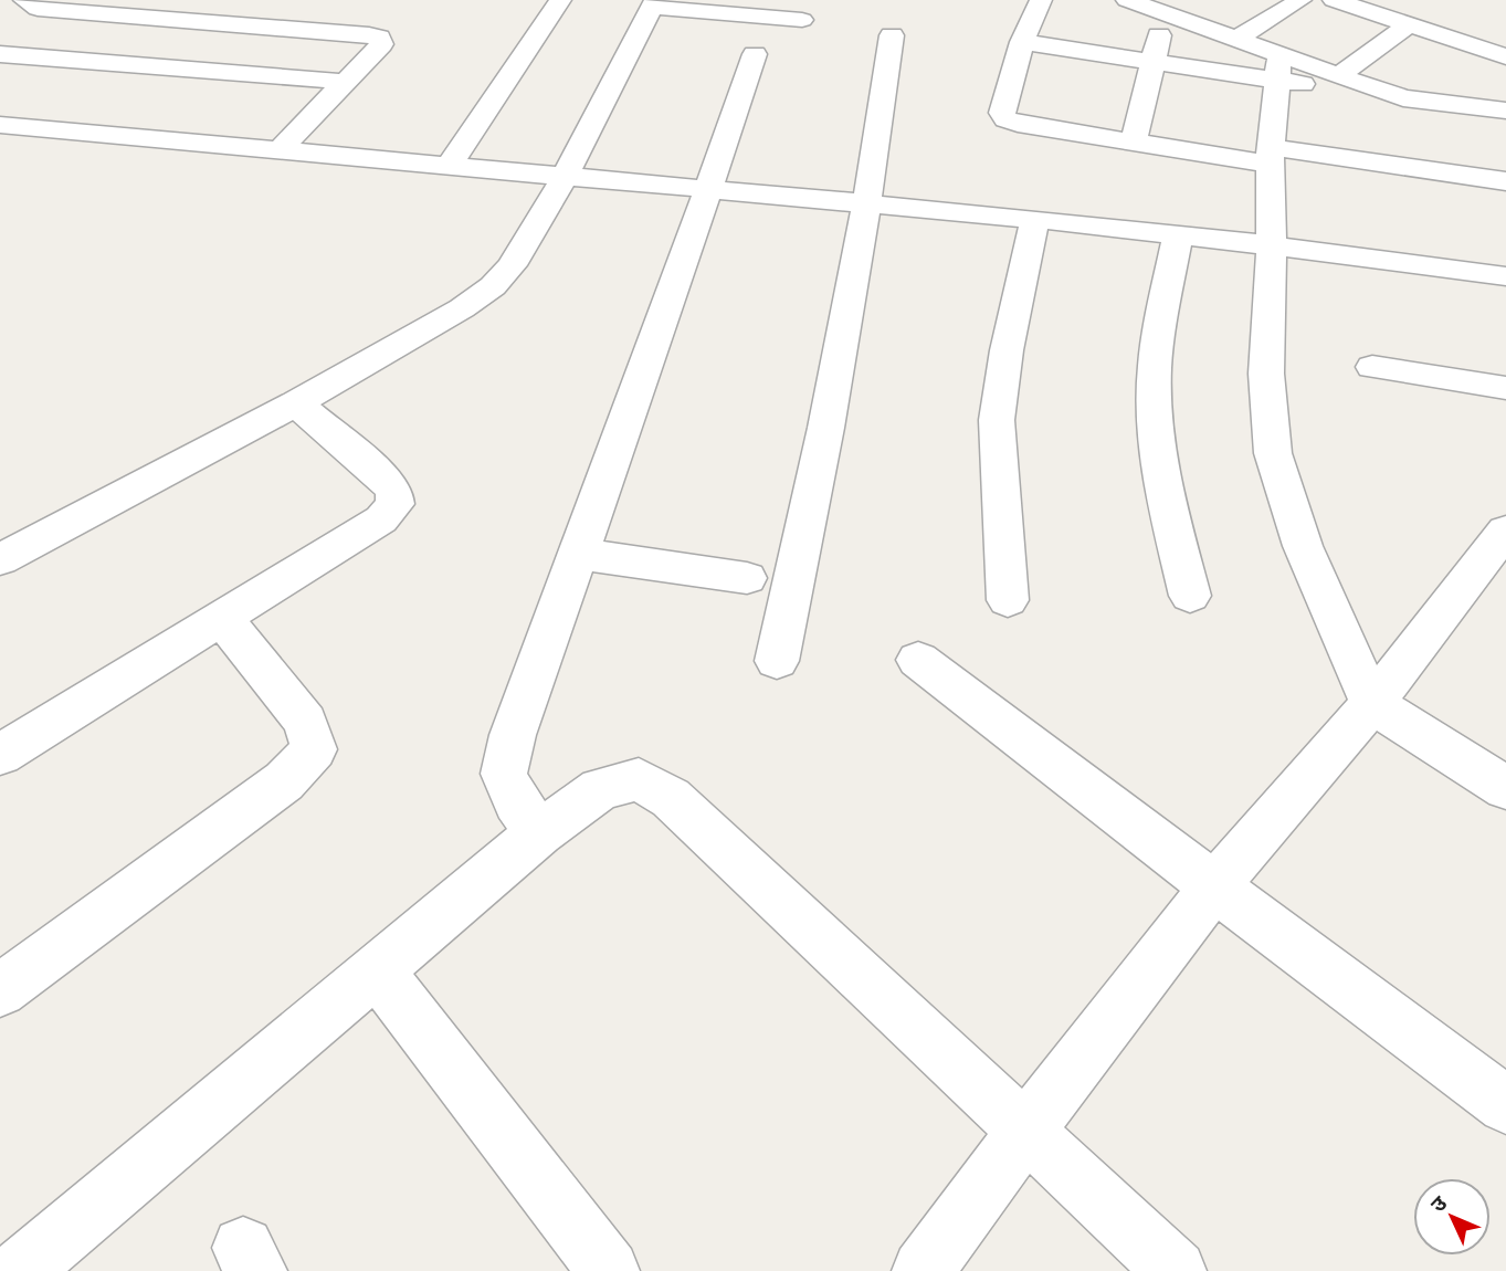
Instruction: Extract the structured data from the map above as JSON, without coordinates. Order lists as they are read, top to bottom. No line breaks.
{"north":"top left"}
